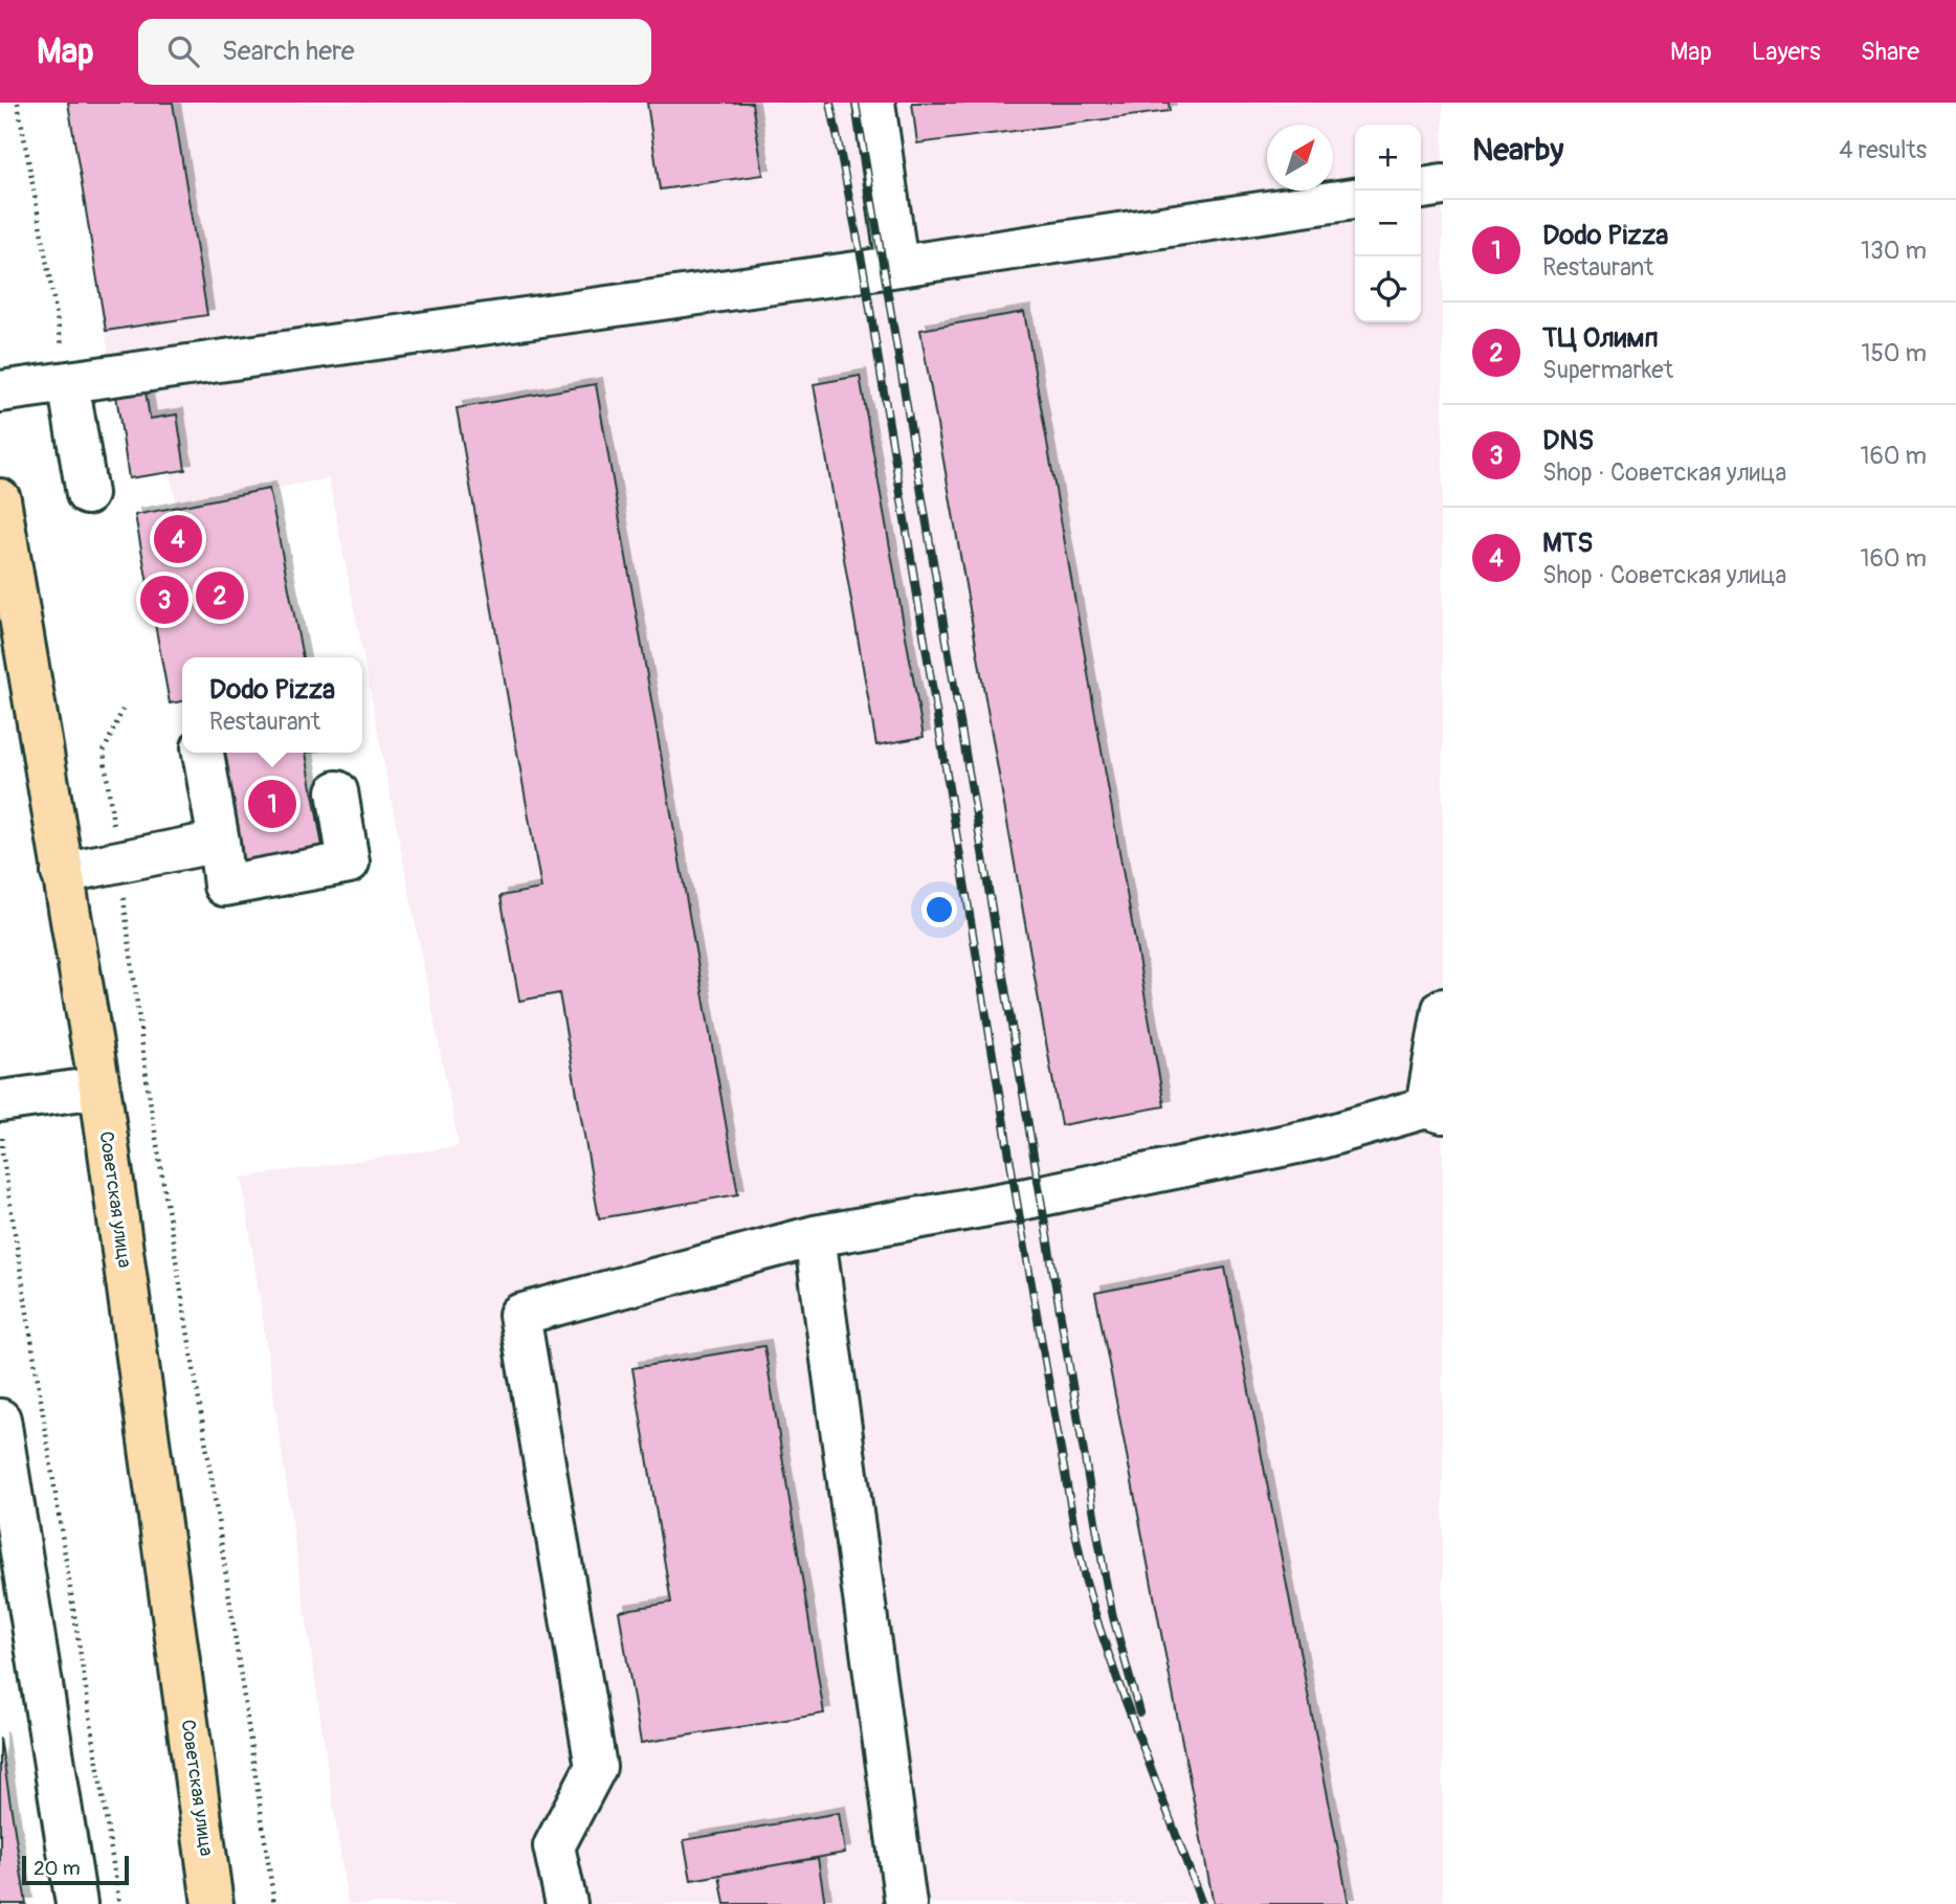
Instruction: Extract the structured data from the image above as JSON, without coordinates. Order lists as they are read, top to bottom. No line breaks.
{"streets":{"main road":["Советская улица"]},"scale_bar":"20 m","north":"top right","page":{"header":"Map","search":"Search here","nav":["Map","Layers","Share"],"heading":["Nearby","4 results"],"map_buttons":["+","−"],"list":[{"mark":"1","name":"Dodo Pizza","note":"Restaurant","value":"130 m"},{"mark":"2","name":"ТЦ Олимп","note":"Supermarket","value":"150 m"},{"mark":"3","name":"DNS","note":"Shop · Советская улица","value":"160 m"},{"mark":"4","name":"MTS","note":"Shop · Советская улица","value":"160 m"}],"pins":["4","2","3","1"],"popup":["Dodo Pizza","Restaurant"],"scale":"20 m"}}
